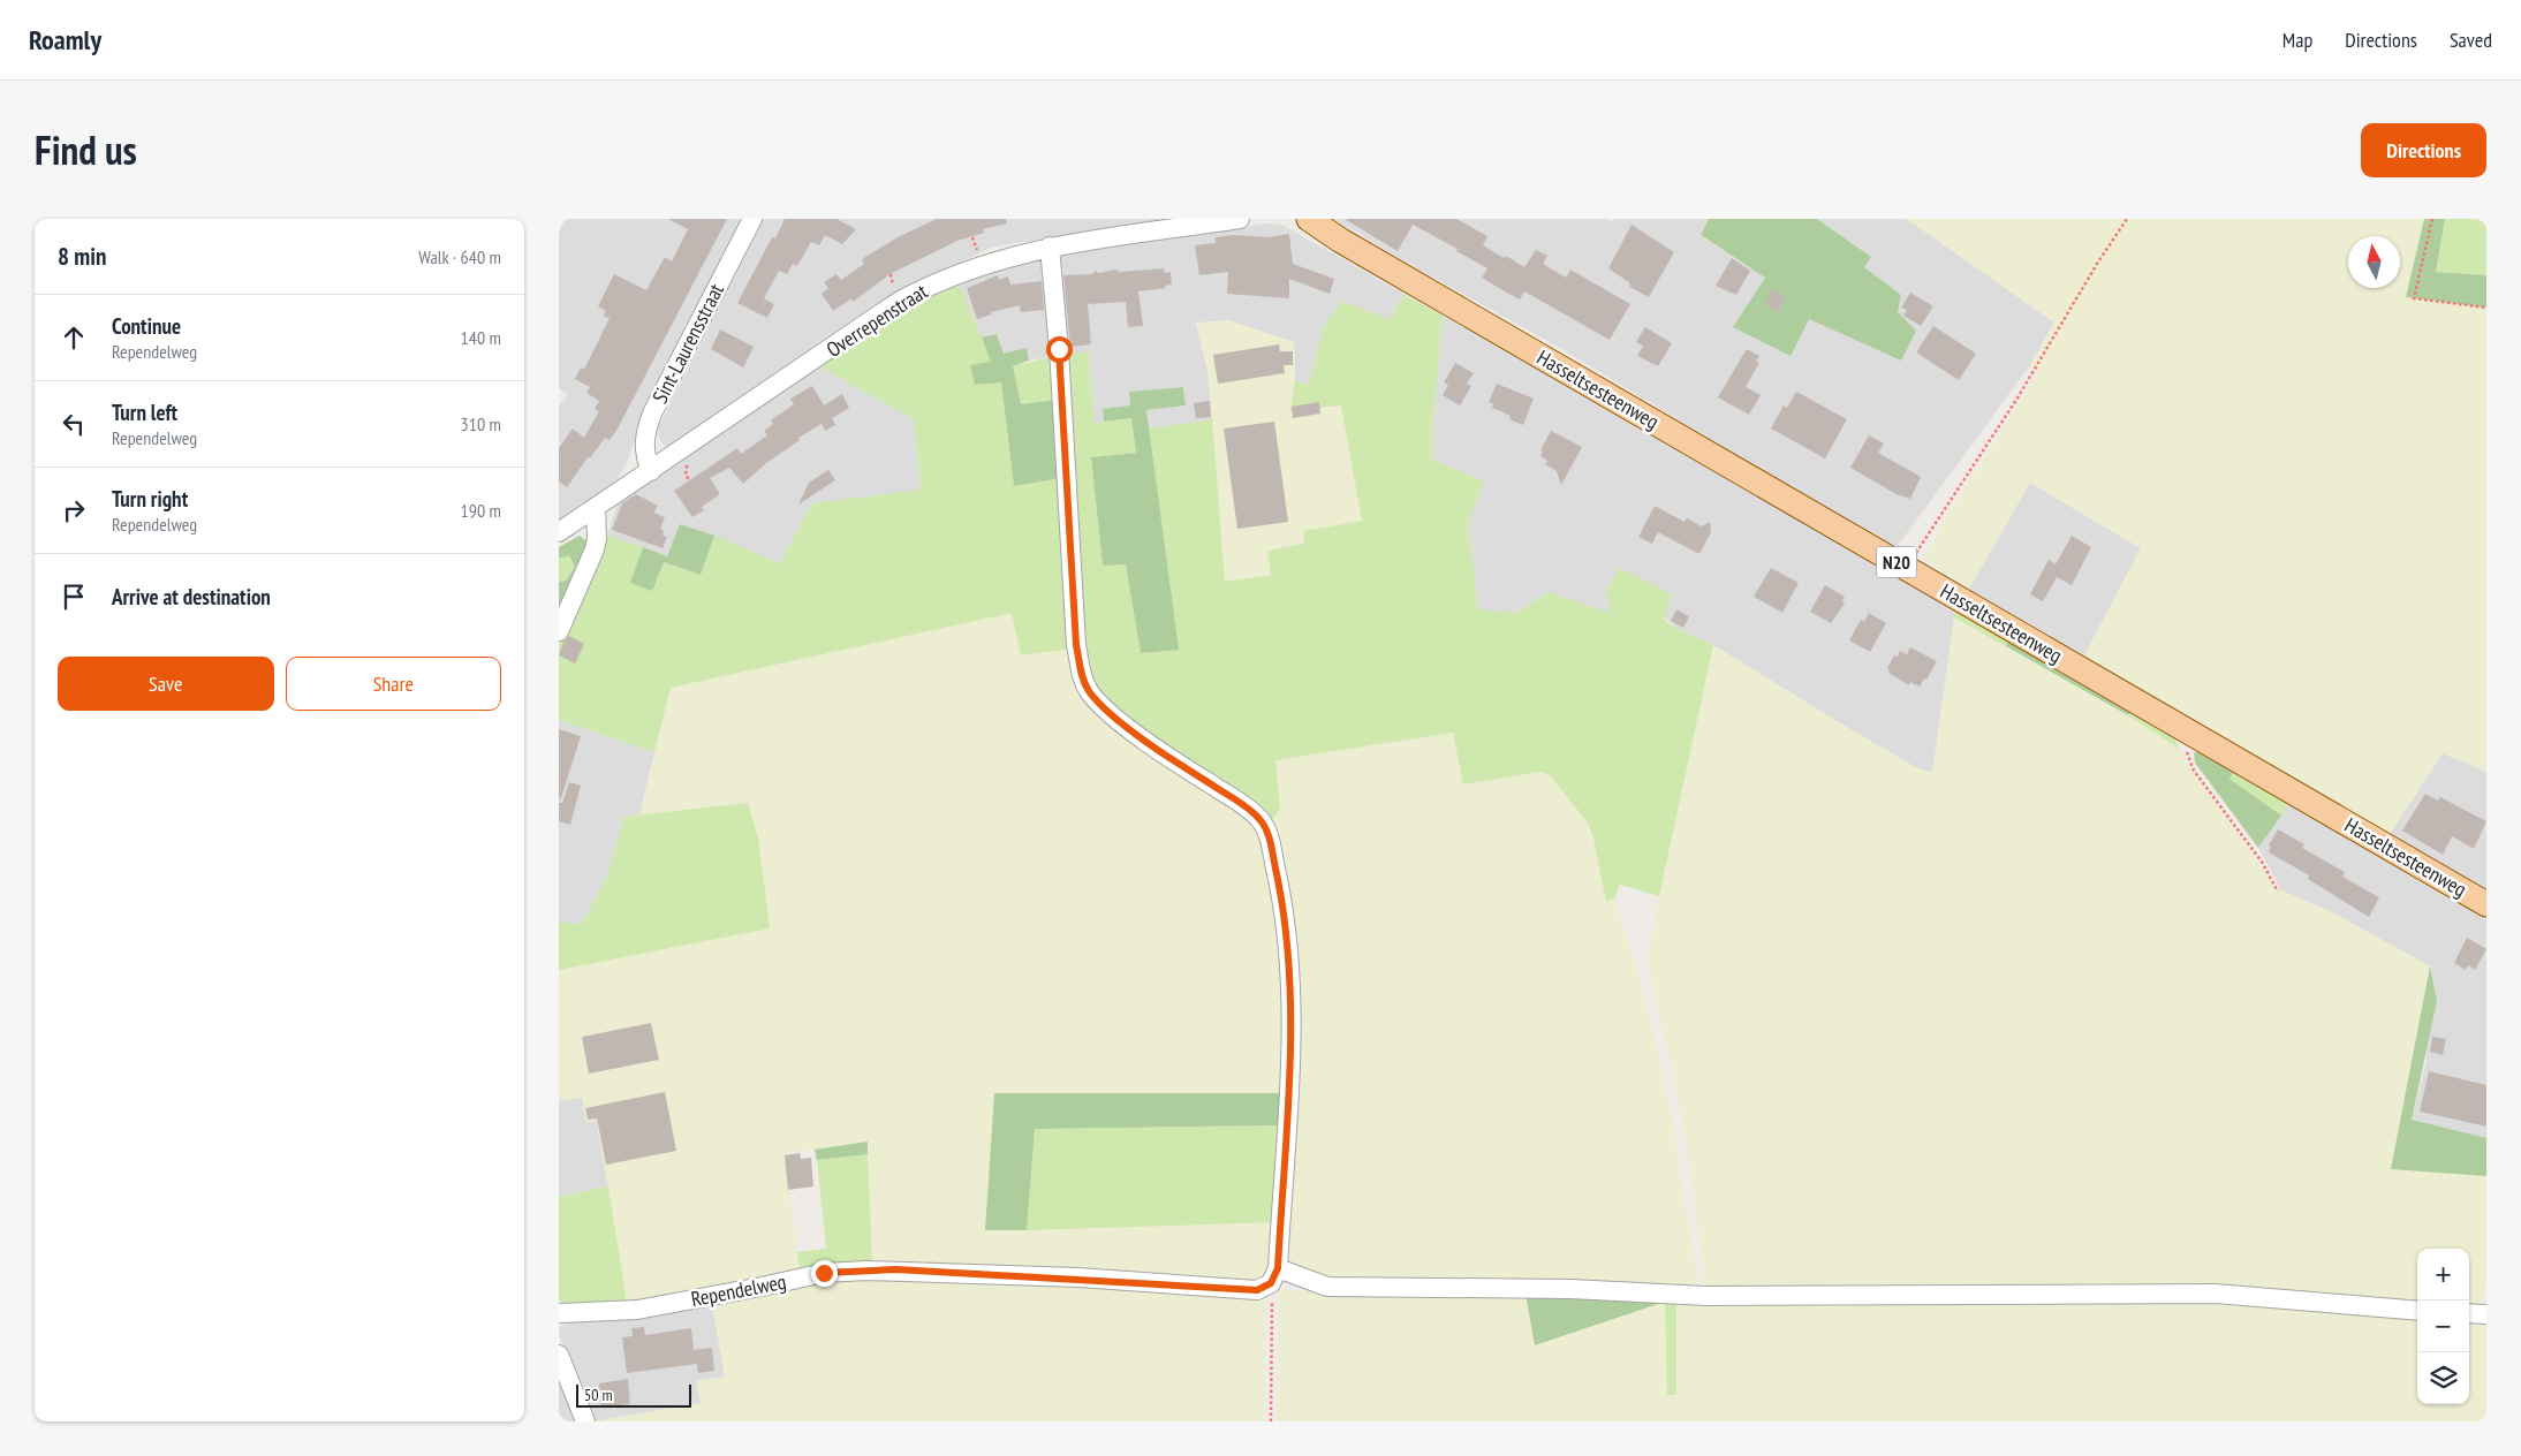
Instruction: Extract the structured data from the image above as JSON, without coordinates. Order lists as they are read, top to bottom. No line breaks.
{"streets":{"main road":["Hasseltsesteenweg","N20"],"street":["Overrepenstraat","Sint-Laurensstraat","Rependelweg"]},"crossings":[["Overrepenstraat","Sint-Laurensstraat"]],"scale_bar":"50 m","north":"top","page":{"header":"Roamly","nav":["Map","Directions","Saved"],"title":"Find us","buttons":["Directions",["Save","Share"]],"heading":["8 min","Walk · 640 m"],"list":[["Continue","Rependelweg","140 m"],["Turn left","Rependelweg","310 m"],["Turn right","Rependelweg","190 m"],"Arrive at destination"],"map_buttons":["+","−"],"scale":"50 m"}}
